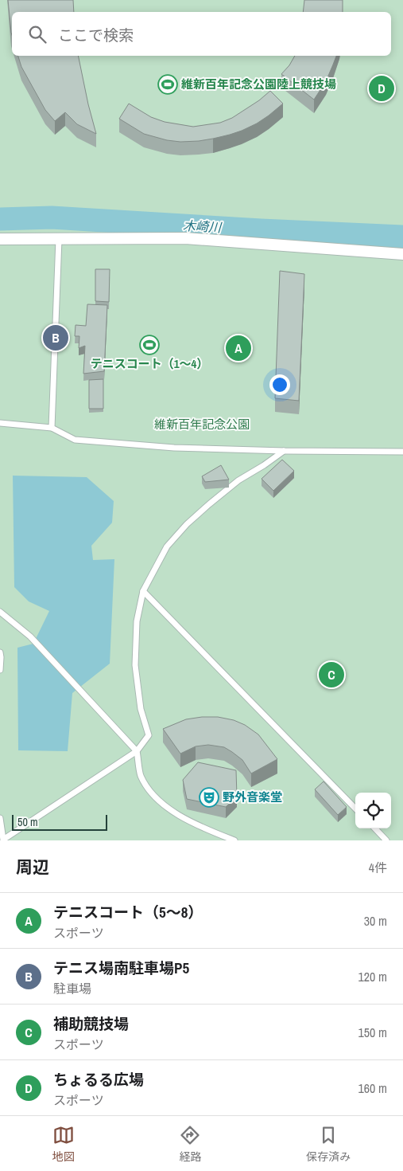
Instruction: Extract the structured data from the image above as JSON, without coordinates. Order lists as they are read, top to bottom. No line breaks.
{"water":["木崎川"],"parks":["維新百年記念公園"],"places":{"sports":["維新百年記念公園陸上競技場","テニスコート（1～4）"],"theatre":["野外音楽堂"]},"scale_bar":"50 m","page":{"search":"ここで検索","pins":["D","B","A","C"],"scale":"50 m","heading":["周辺","4件"],"list":[{"mark":"A","name":"テニスコート（5～8）","note":"スポーツ","value":"30 m"},{"mark":"B","name":"テニス場南駐車場P5","note":"駐車場","value":"120 m"},{"mark":"C","name":"補助競技場","note":"スポーツ","value":"150 m"},{"mark":"D","name":"ちょるる広場","note":"スポーツ","value":"160 m"}],"nav":["地図","経路","保存済み"]}}
